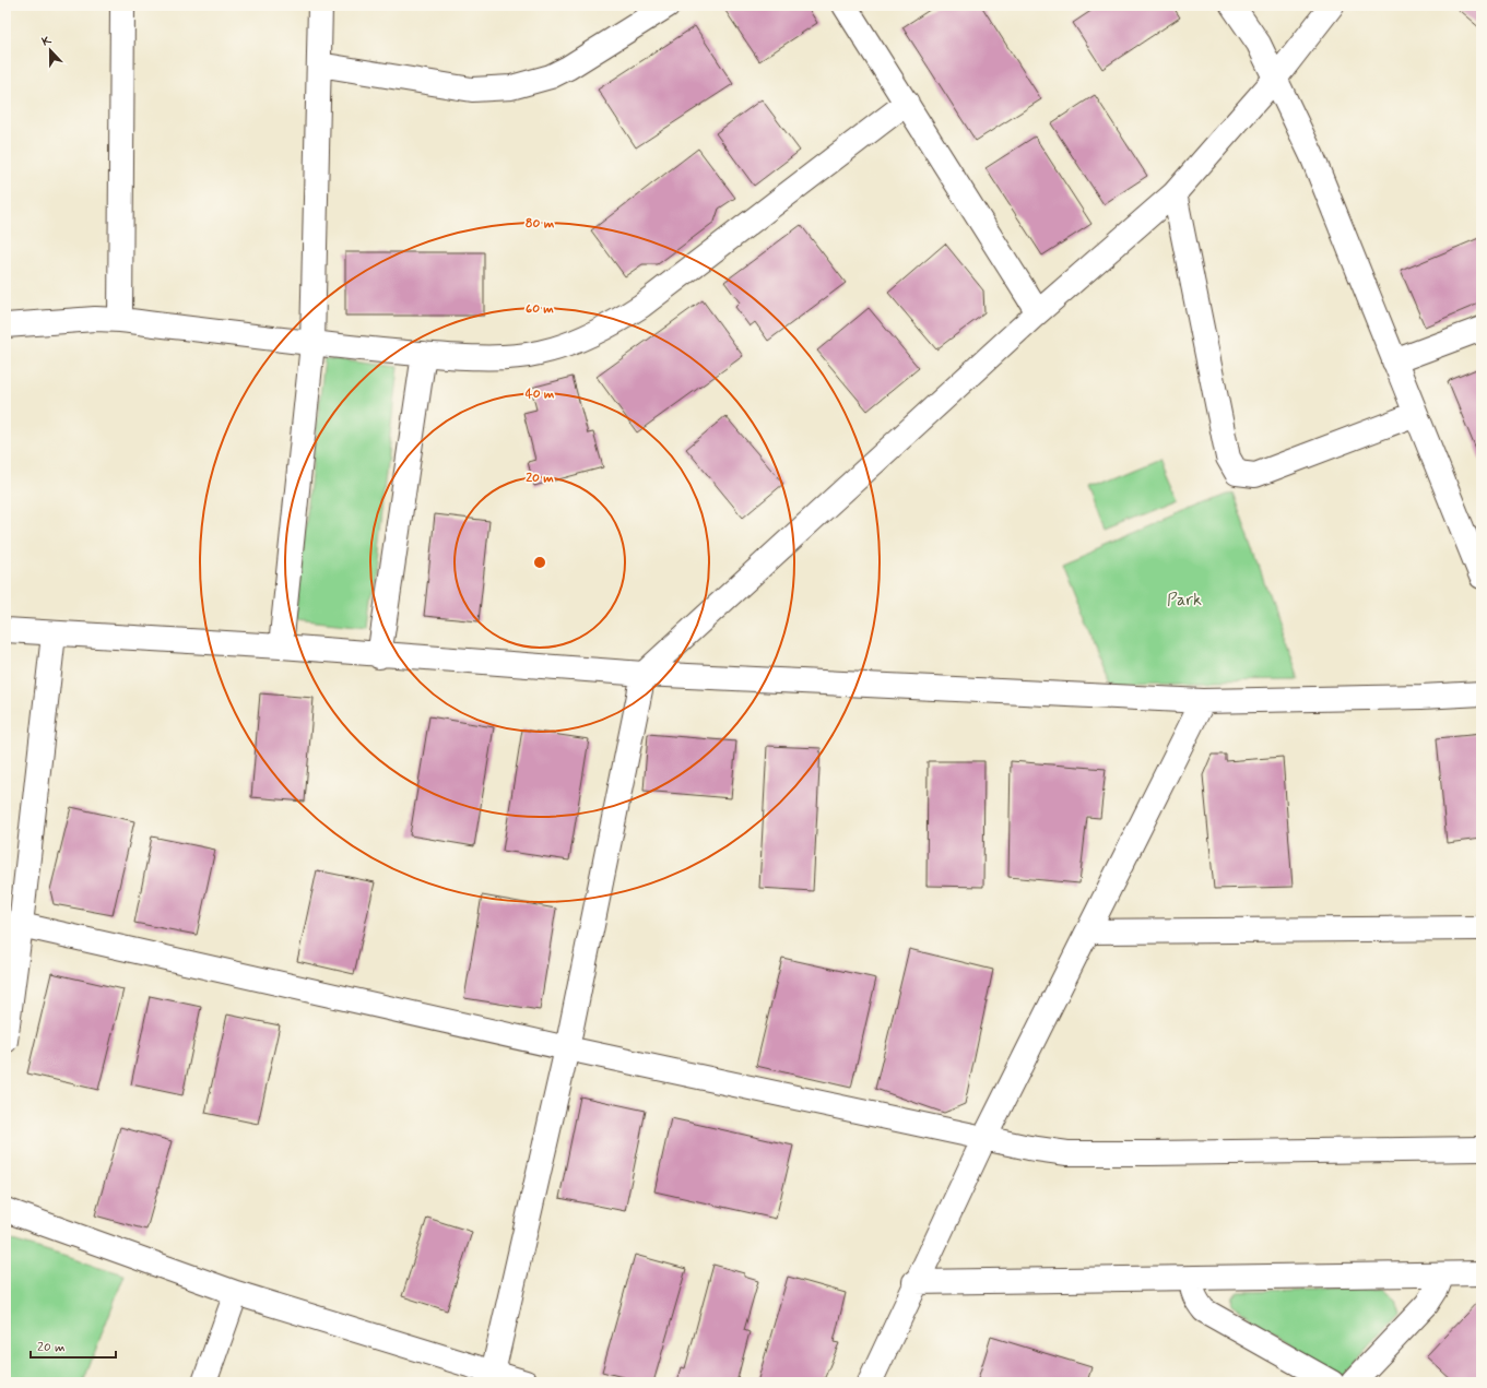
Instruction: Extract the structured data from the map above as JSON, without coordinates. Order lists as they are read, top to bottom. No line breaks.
{"parks":["Park"],"scale_bar":"20 m","north":"top","rings":["80 m","60 m","40 m","20 m"]}
